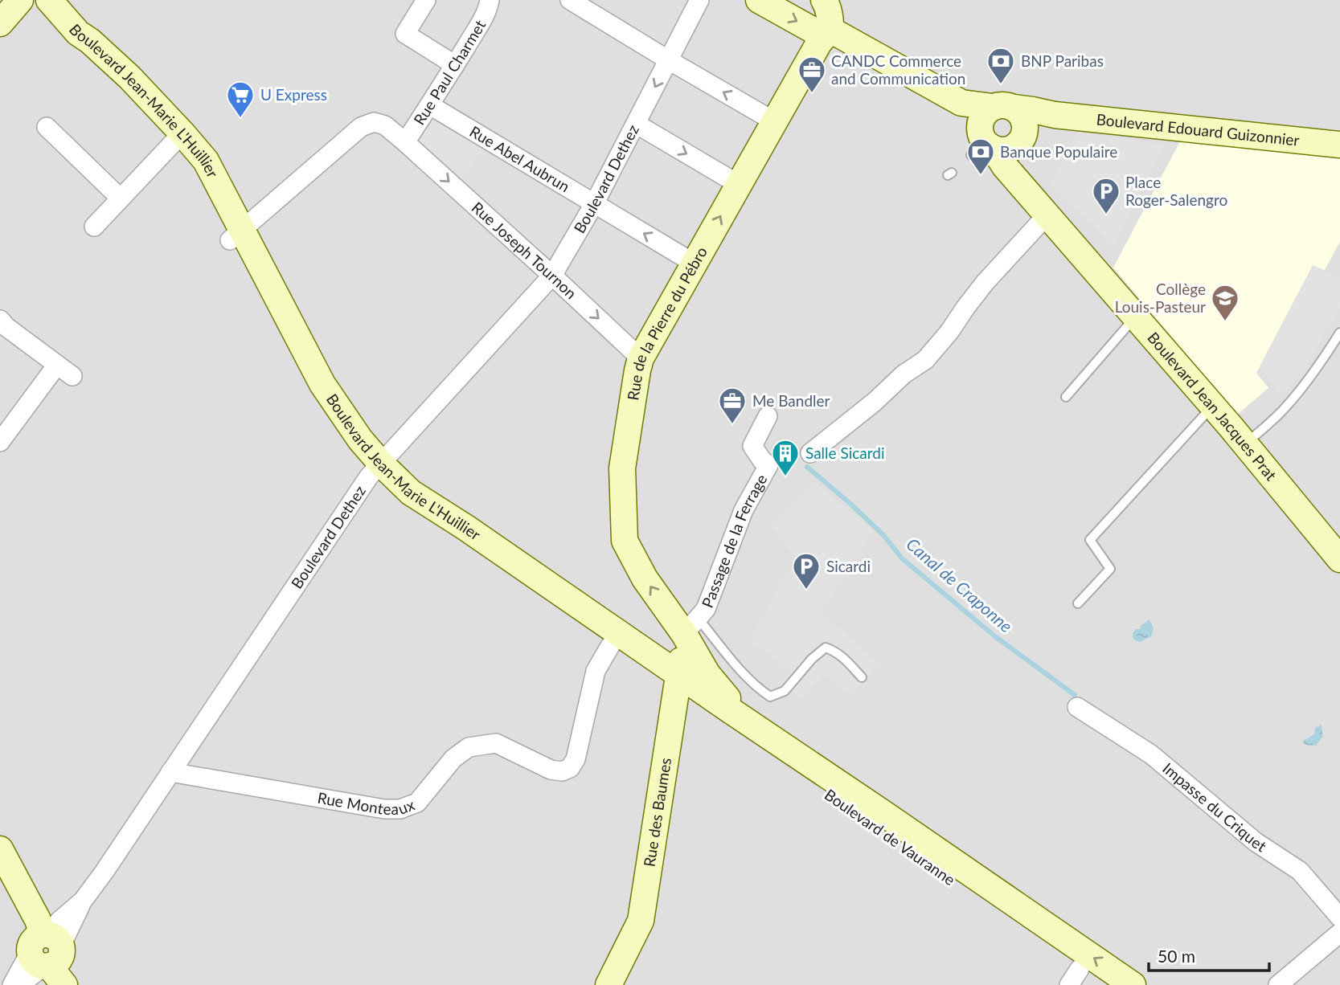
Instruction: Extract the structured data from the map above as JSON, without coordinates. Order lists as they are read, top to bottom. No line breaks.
{"streets":{"street":["Rue Paul Charmet","Boulevard Jean-Marie L'Huillier","Boulevard Edouard Guizonnier","Rue Abel Aubrun","Boulevard Dethez","Rue Joseph Tournon","Rue de la Pierre du Pébro","Boulevard Jean Jacques Prat","Passage de la Ferrage","Rue Monteaux","Impasse du Criquet","Rue des Baumes","Boulevard de Vauranne"]},"crossings":[["Rue Paul Charmet","Rue Abel Aubrun"],["Rue Paul Charmet","Rue Joseph Tournon"],["Boulevard Jean-Marie L'Huillier","Boulevard Dethez"],["Boulevard Jean-Marie L'Huillier","Rue Joseph Tournon"],["Boulevard Jean-Marie L'Huillier","Rue Monteaux"],["Boulevard Jean-Marie L'Huillier","Rue des Baumes"],["Boulevard Jean-Marie L'Huillier","Boulevard de Vauranne"],["Boulevard Edouard Guizonnier","Boulevard Jean Jacques Prat"],["Rue Abel Aubrun","Boulevard Dethez"],["Rue Abel Aubrun","Rue de la Pierre du Pébro"],["Boulevard Dethez","Rue Joseph Tournon"],["Boulevard Dethez","Rue Monteaux"],["Rue Joseph Tournon","Rue de la Pierre du Pébro"],["Rue de la Pierre du Pébro","Passage de la Ferrage"],["Rue de la Pierre du Pébro","Rue des Baumes"],["Rue de la Pierre du Pébro","Boulevard de Vauranne"],["Passage de la Ferrage","Rue des Baumes"],["Passage de la Ferrage","Boulevard de Vauranne"],["Rue des Baumes","Boulevard de Vauranne"]],"one_way":["Rue Joseph Tournon","Rue de la Pierre du Pébro"],"water":["Canal de Craponne"],"places":{"bank":["BNP Paribas","Banque Populaire"],"office":["CANDC Commerce and Communication","Me Bandler"],"supermarket":["U Express"],"parking":["Place Roger-Salengro","Sicardi"],"school or university":["Collège Louis-Pasteur"],"building":["Salle Sicardi"]},"scale_bar":"50 m"}
